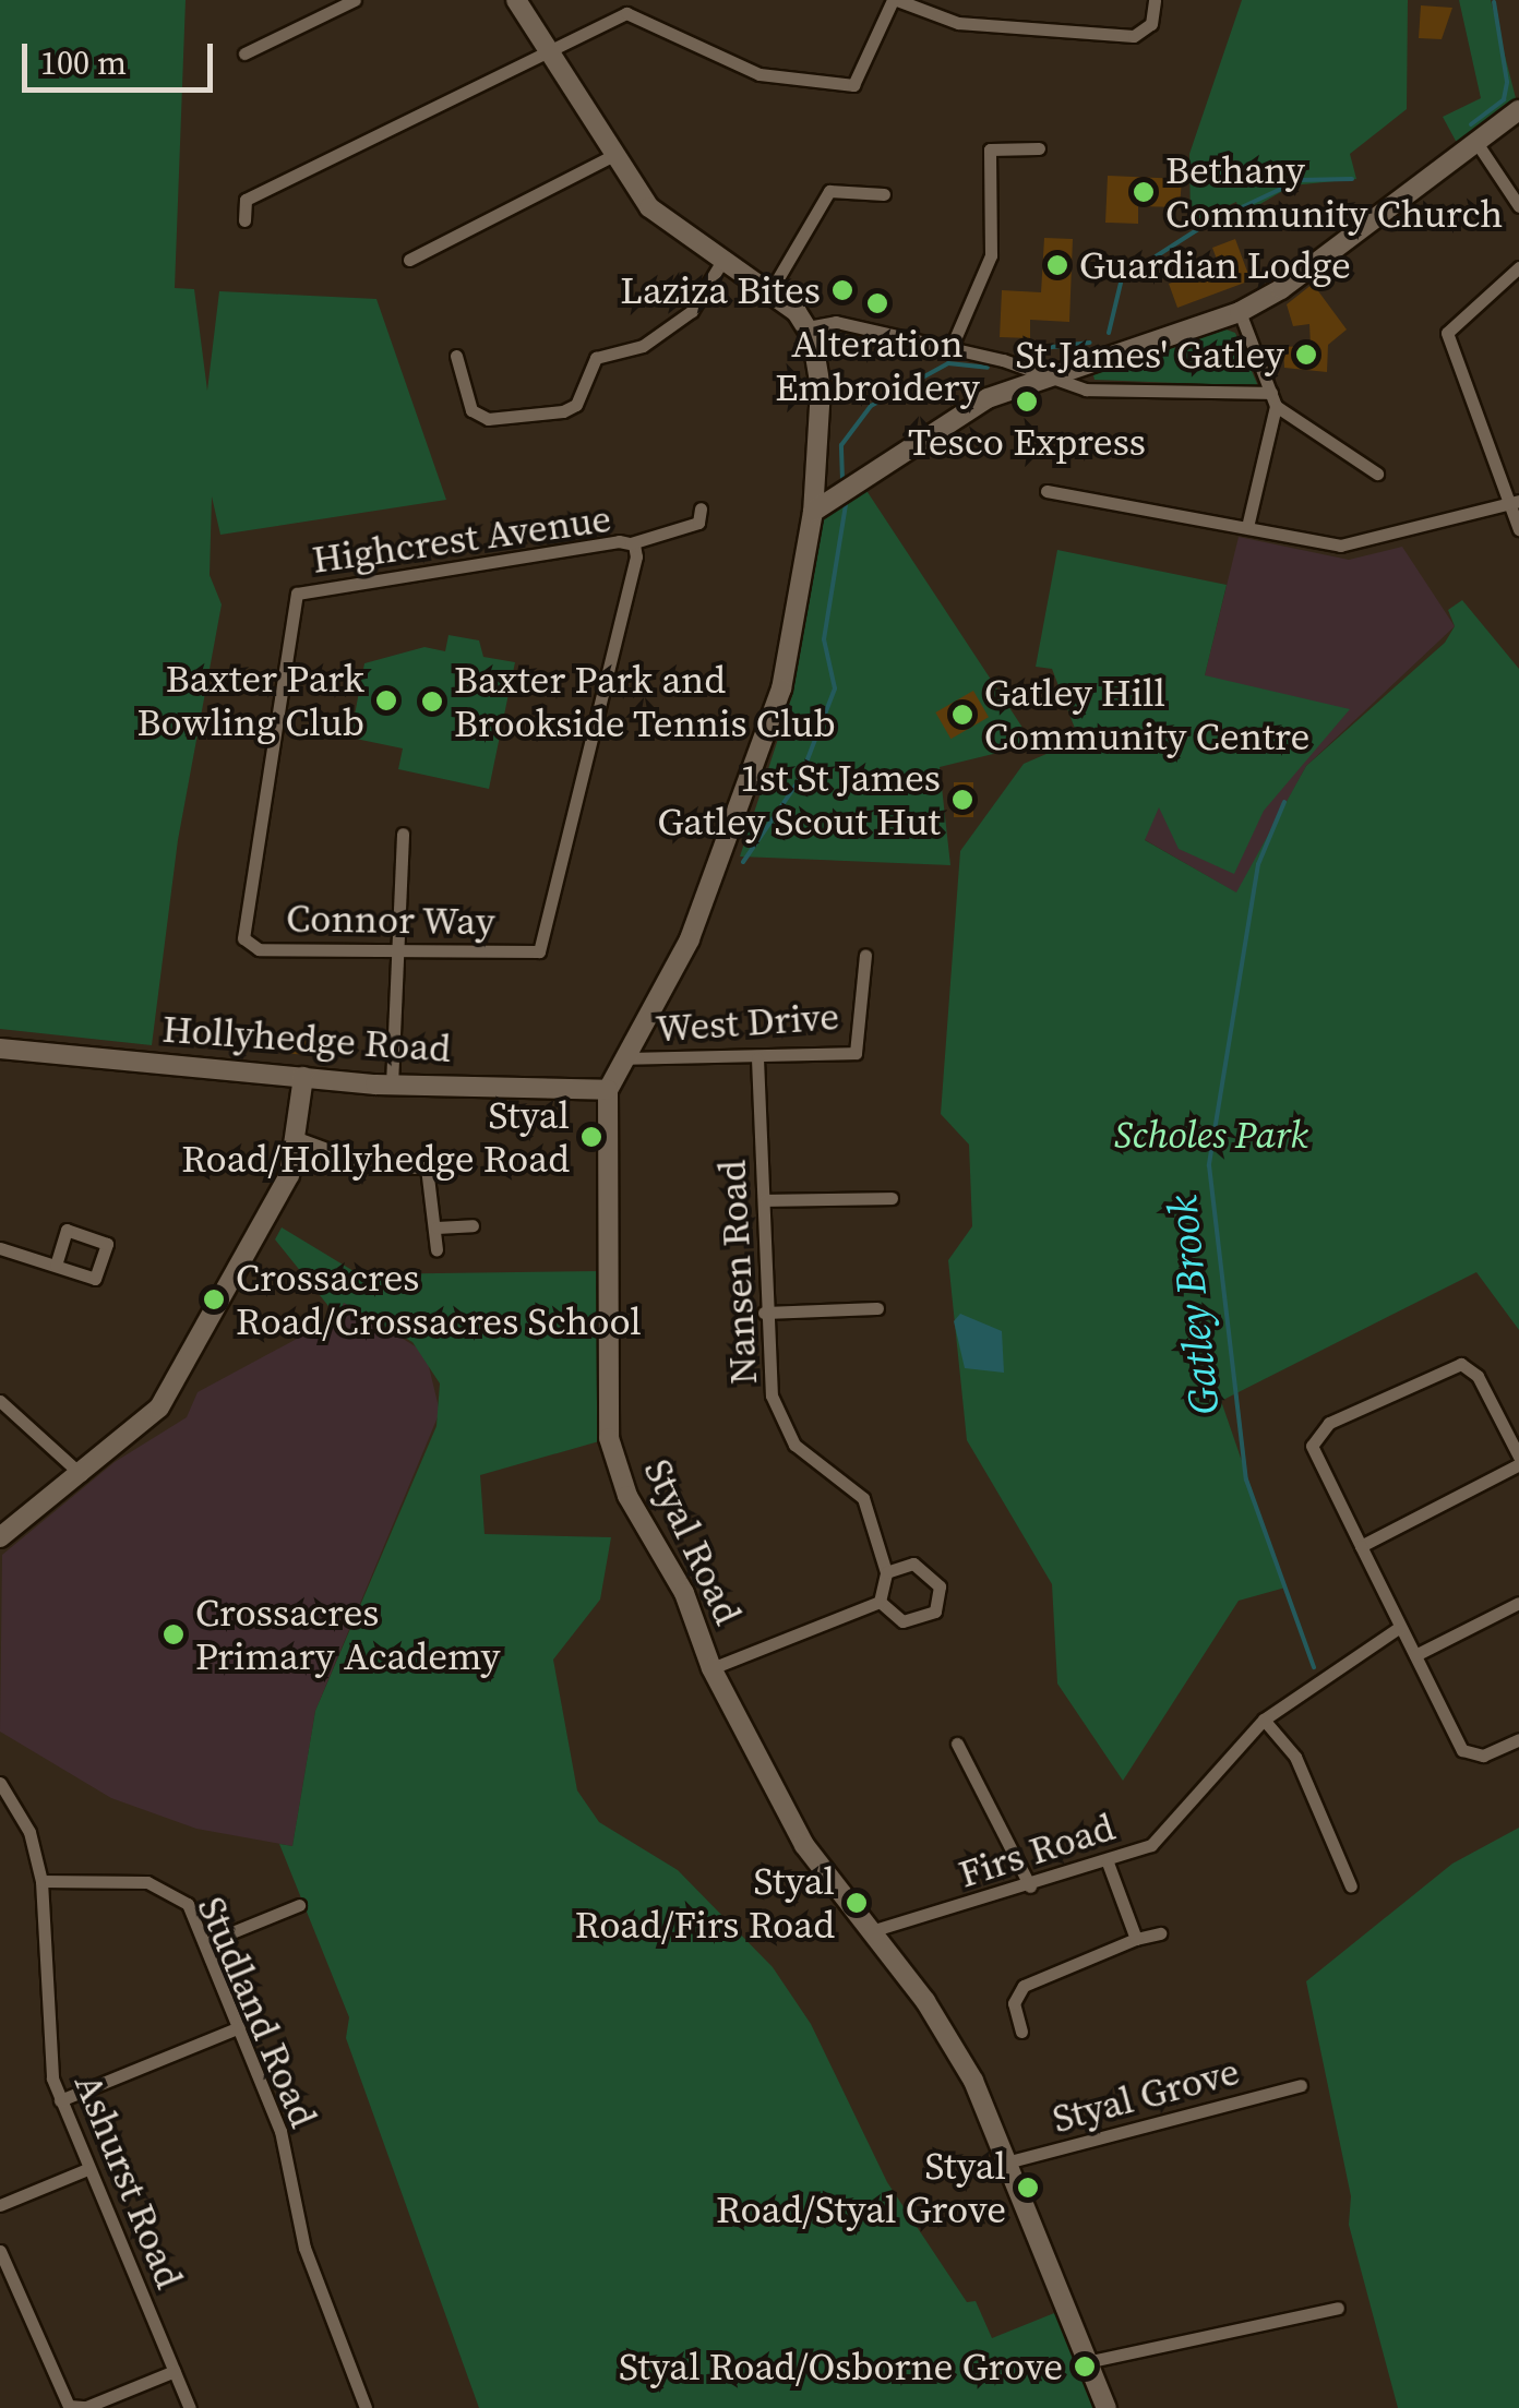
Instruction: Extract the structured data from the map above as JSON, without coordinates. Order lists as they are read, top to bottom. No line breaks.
{"streets":{"main road":["Hollyhedge Road","Styal Road"],"street":["Highcrest Avenue","Connor Way","West Drive","Nansen Road","Firs Road","Studland Road","Styal Grove","Ashurst Road"]},"crossings":[["Highcrest Avenue","Connor Way"],["West Drive","Nansen Road"],["West Drive","Styal Road"],["Hollyhedge Road","Styal Road"],["Styal Road","Firs Road"],["Styal Road","Styal Grove"],["Studland Road","Ashurst Road"]],"water":["Gatley Brook"],"parks":["Scholes Park"],"places":["Bethany Community Church","Guardian Lodge","Laziza Bites","Alteration Embroidery","St.James' Gatley","Tesco Express","Baxter Park Bowling Club","Baxter Park and Brookside Tennis Club","Gatley Hill Community Centre","1st St James Gatley Scout Hut","Styal Road/Hollyhedge Road","Crossacres Road/Crossacres School","Crossacres Primary Academy","Styal Road/Firs Road","Styal Road/Styal Grove","Styal Road/Osborne Grove"],"scale_bar":"100 m"}
